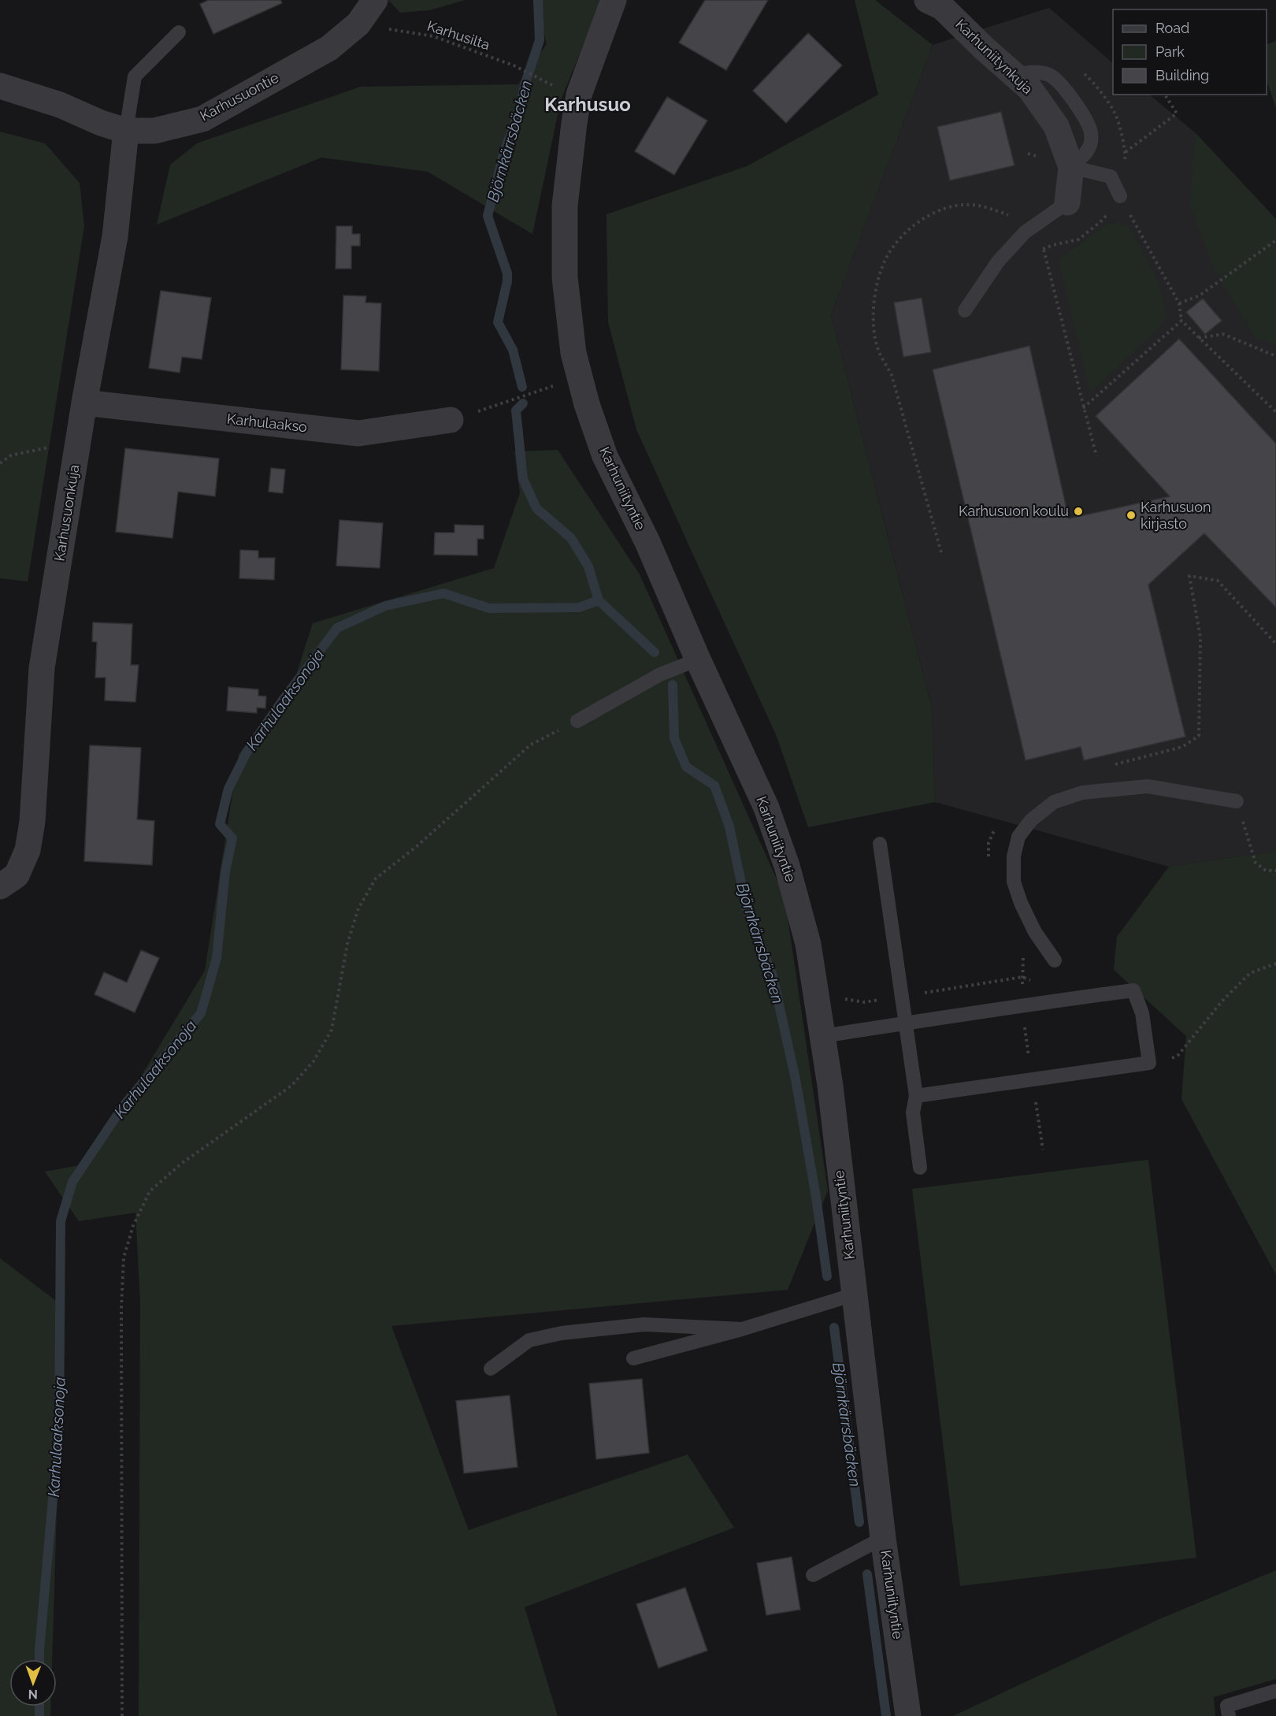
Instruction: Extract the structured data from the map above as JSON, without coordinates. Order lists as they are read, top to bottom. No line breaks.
{"streets":{"street":["Karhuniitynkuja","Karhusuontie","Karhulaakso","Karhuniityntie","Karhusuonkuja"],"path":["Karhusilta"]},"crossings":[["Karhusilta","Karhusuontie"],["Karhusuontie","Karhusuonkuja"],["Karhulaakso","Karhusuonkuja"]],"districts":["Karhusuo"],"water":["Björnkärrsbäcken","Karhulaaksonoja"],"places":["Karhusuon koulu","Karhusuon kirjasto"],"legend":["Road","Park","Building"],"north":"bottom"}
